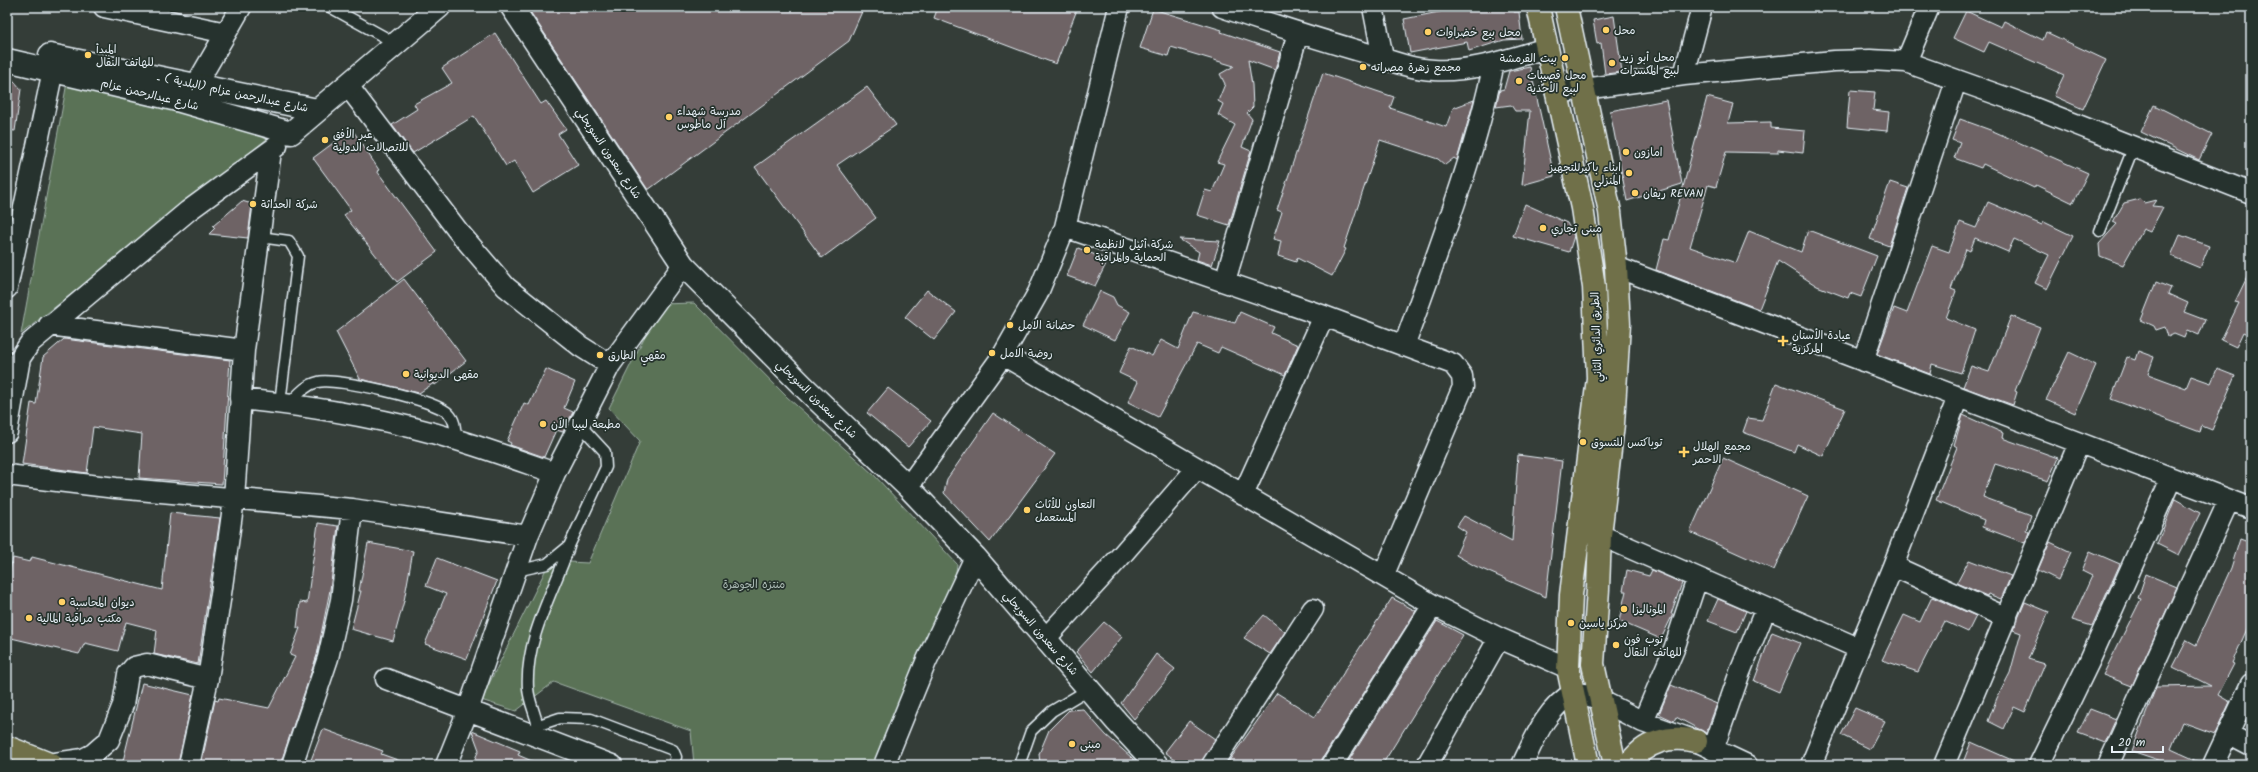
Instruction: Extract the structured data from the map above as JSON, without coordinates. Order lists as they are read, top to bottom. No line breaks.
{"streets":{"main road":["شارع عبدالرحمن عزام (البلدية ) ـ","شارع عبدالرحمن عزام","شارع سعدون السويحلي","الطريق الدائري الثاني"]},"parks":["منتزه الجوهرة"],"places":{"other":["محل","محل بيع خضراوات","المبدأ للهاتف النقال","بيت القرمشة","محل أبو زيد لبيع المكسرات","مجمع زهرة مصراته","محل قصيبات لبيع الأحذية","مدرسة شهداء آل ماطوس","عبر الأفق للاتصالات الدولية","امازون","ابناء باكيرللتجهيز المنزلي","ريفان REVAN","شركة الحداثة","مبنى تجاري","شركة أثيل لانظمة الحماية والمراقبة","حضانة الامل","روضة الامل","مقهي الطارق","مقهى الديوانية","مطبعة ليبيا الآن","توباكتس للتسوق","التعاون للأثاث المستعمل","ديوان المحاسبة","الموناليزا","مكتب مراقبة المالية","مركز ياسين","توب فون للهاتف النقال","مبنى"],"health":["عيادة الأسنان المركزية","مجمع الهلال الاحمر"]},"scale_bar":"20 m"}
